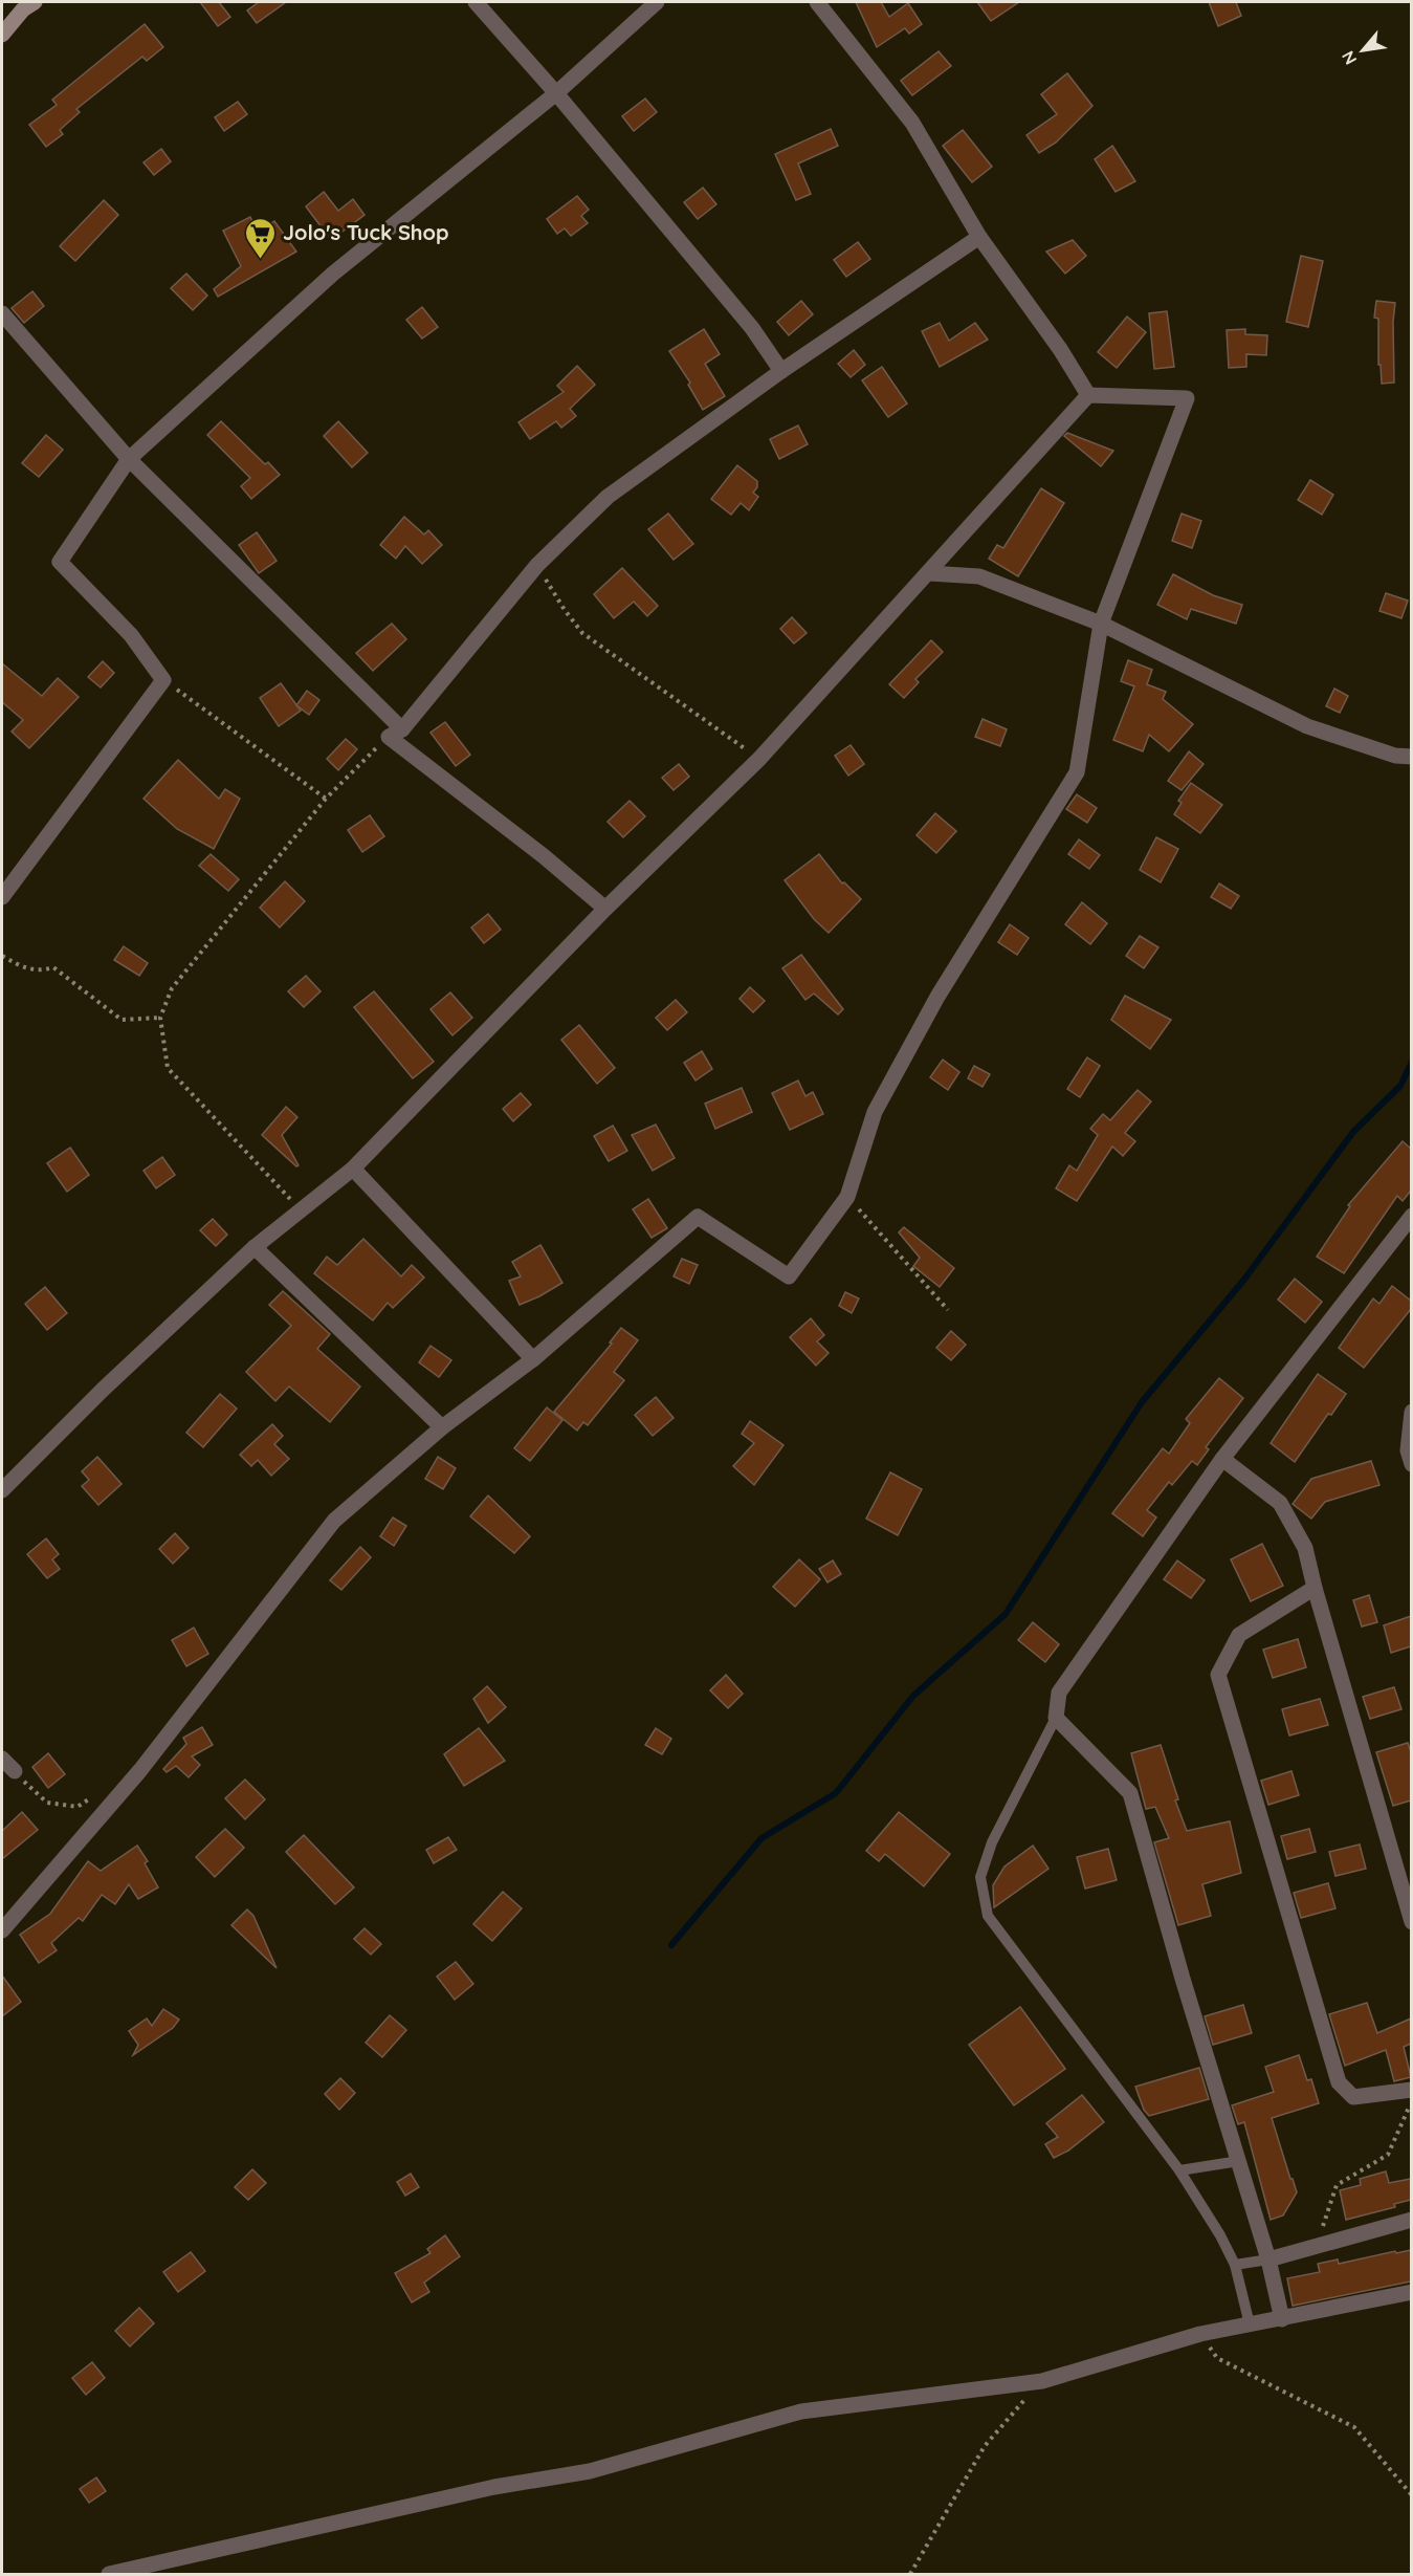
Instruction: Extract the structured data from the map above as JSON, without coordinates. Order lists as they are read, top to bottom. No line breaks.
{"places":{"supermarket":["Jolo's Tuck Shop"]},"north":"bottom left"}
